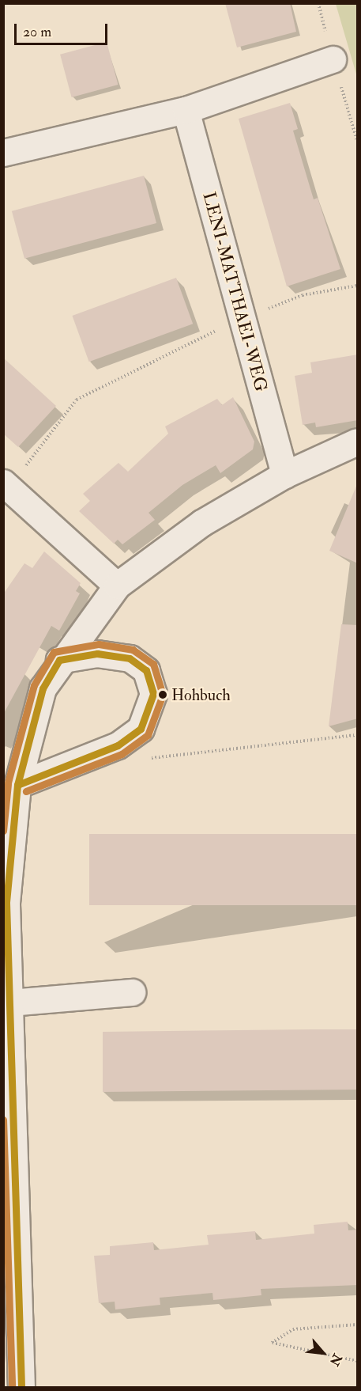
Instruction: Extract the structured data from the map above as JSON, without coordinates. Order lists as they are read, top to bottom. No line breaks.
{"streets":{"street":["LENI-MATTHAEI-WEG"]},"places":["Hohbuch"],"scale_bar":"20 m","north":"bottom right"}
